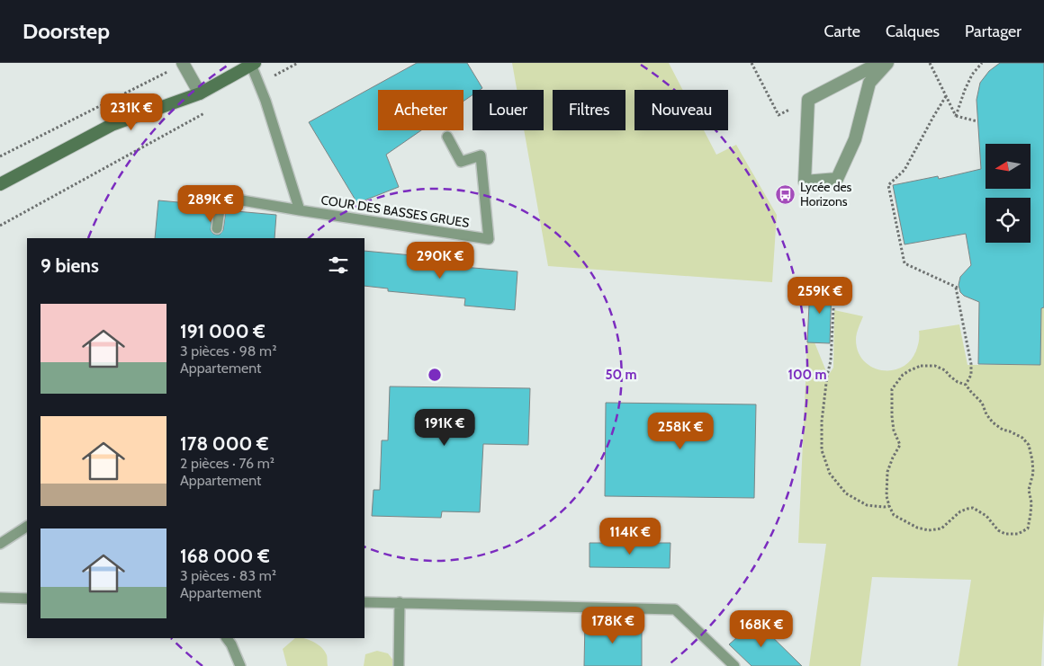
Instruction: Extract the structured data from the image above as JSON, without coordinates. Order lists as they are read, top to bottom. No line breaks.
{"streets":{"lane":["COUR DES BASSES GRUES"]},"places":{"bus stop":["Lycée des Horizons"]},"north":"left","page":{"header":"Doorstep","nav":["Carte","Calques","Partager"],"chip":["Acheter","Louer","Filtres","Nouveau"],"price":["231K €","289K €","290K €","259K €","191K €","258K €","114K €","178K €","168K €"],"heading":"9 biens","list":[{"name":"191 000 €","note":"3 pièces · 98 m² · Appartement"},{"name":"178 000 €","note":"2 pièces · 76 m² · Appartement"},{"name":"168 000 €","note":"3 pièces · 83 m² · Appartement"}]},"rings":["50 m","100 m"]}
